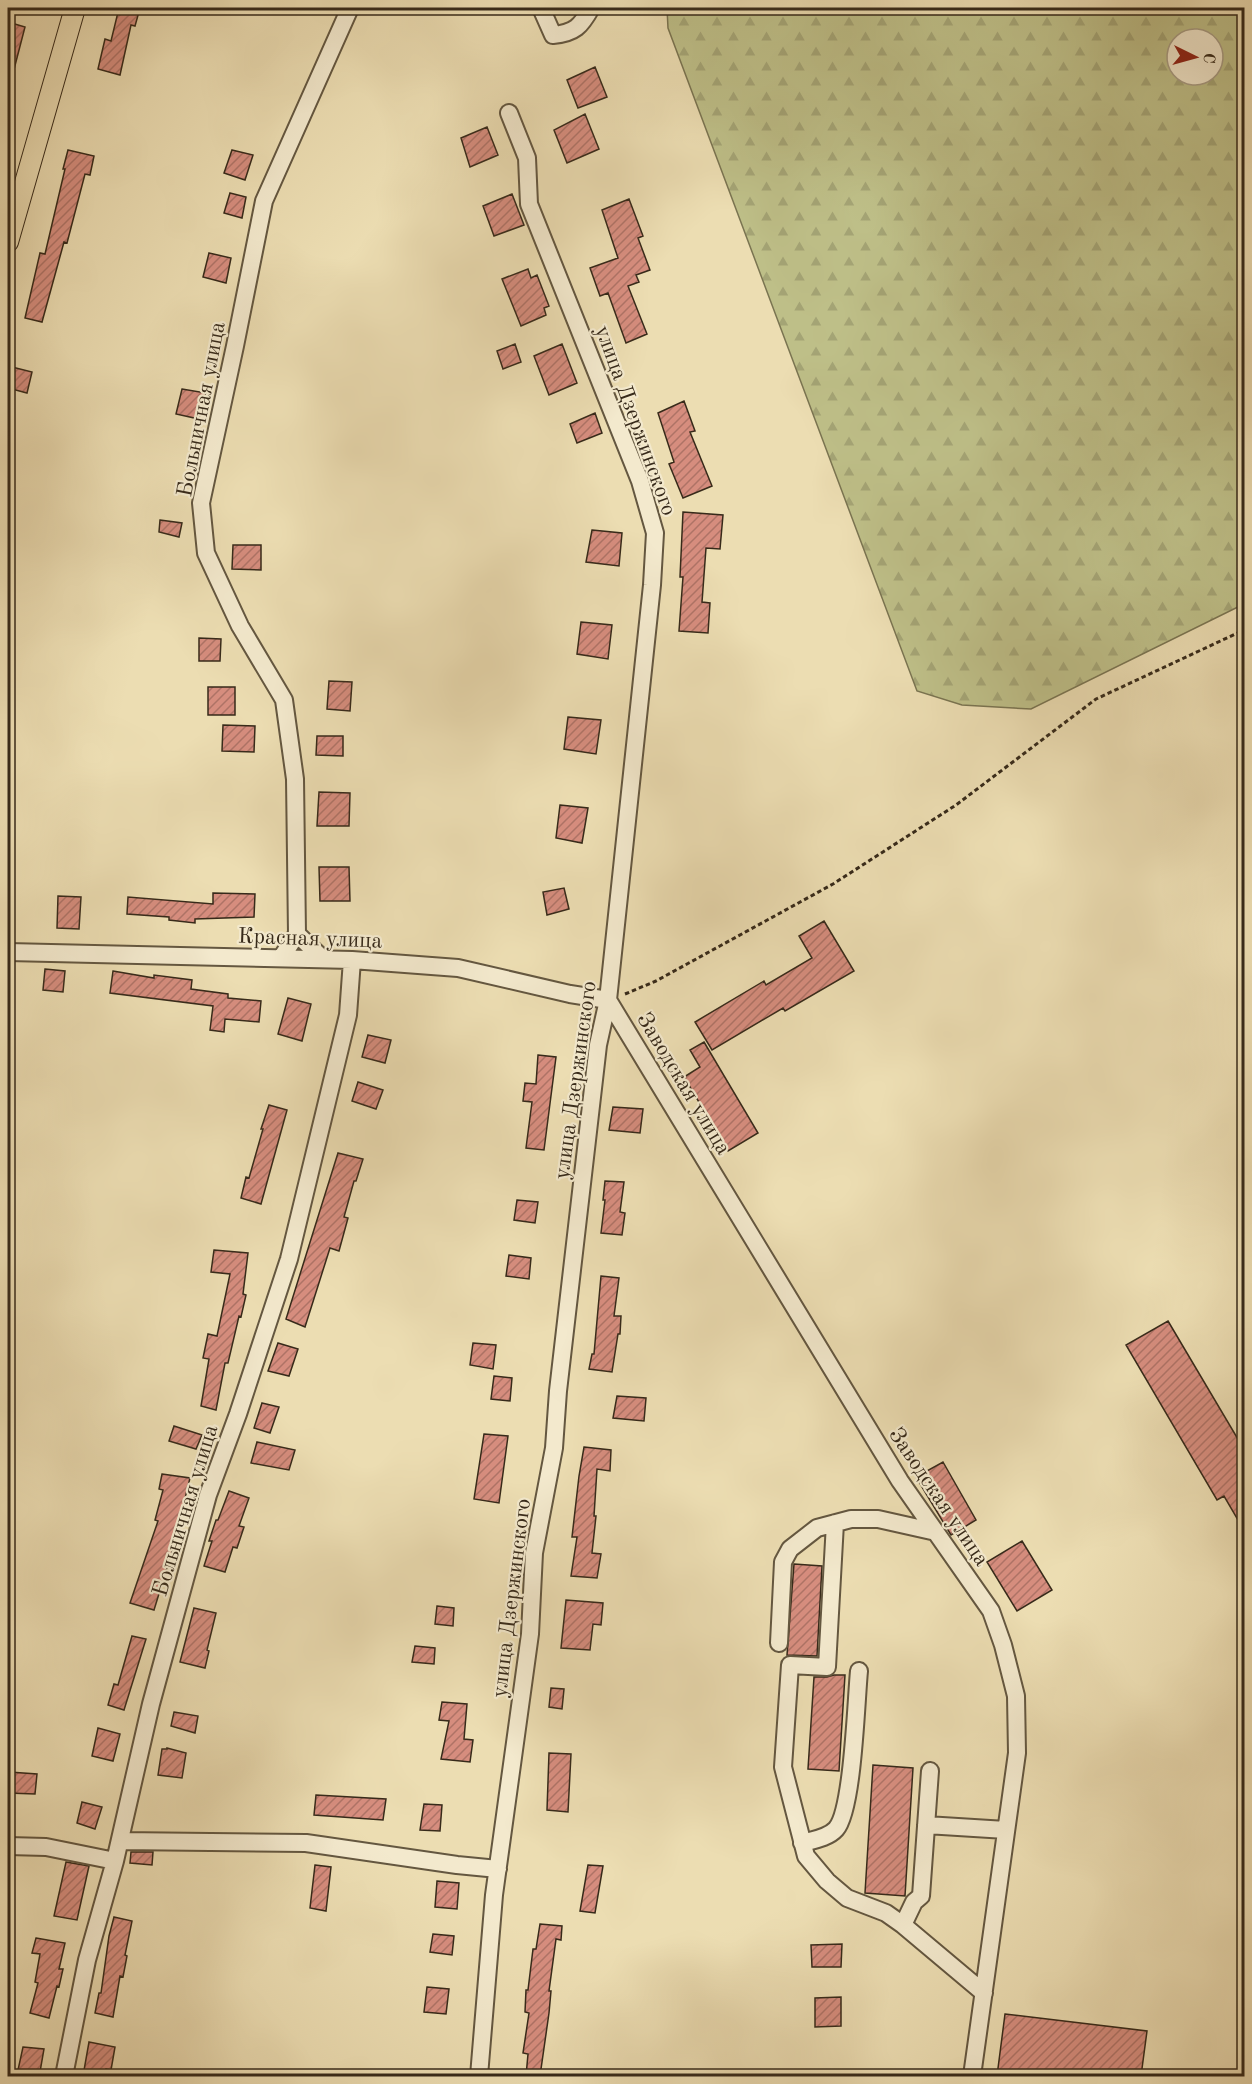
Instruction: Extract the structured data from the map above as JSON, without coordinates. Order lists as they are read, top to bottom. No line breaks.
{"streets":{"street":["Больничная улица","улица Дзержинского","Красная улица","Заводская улица"]},"crossings":[["Больничная улица","Красная улица"],["улица Дзержинского","Красная улица"],["улица Дзержинского","Заводская улица"],["Красная улица","Заводская улица"]],"north":"right"}
